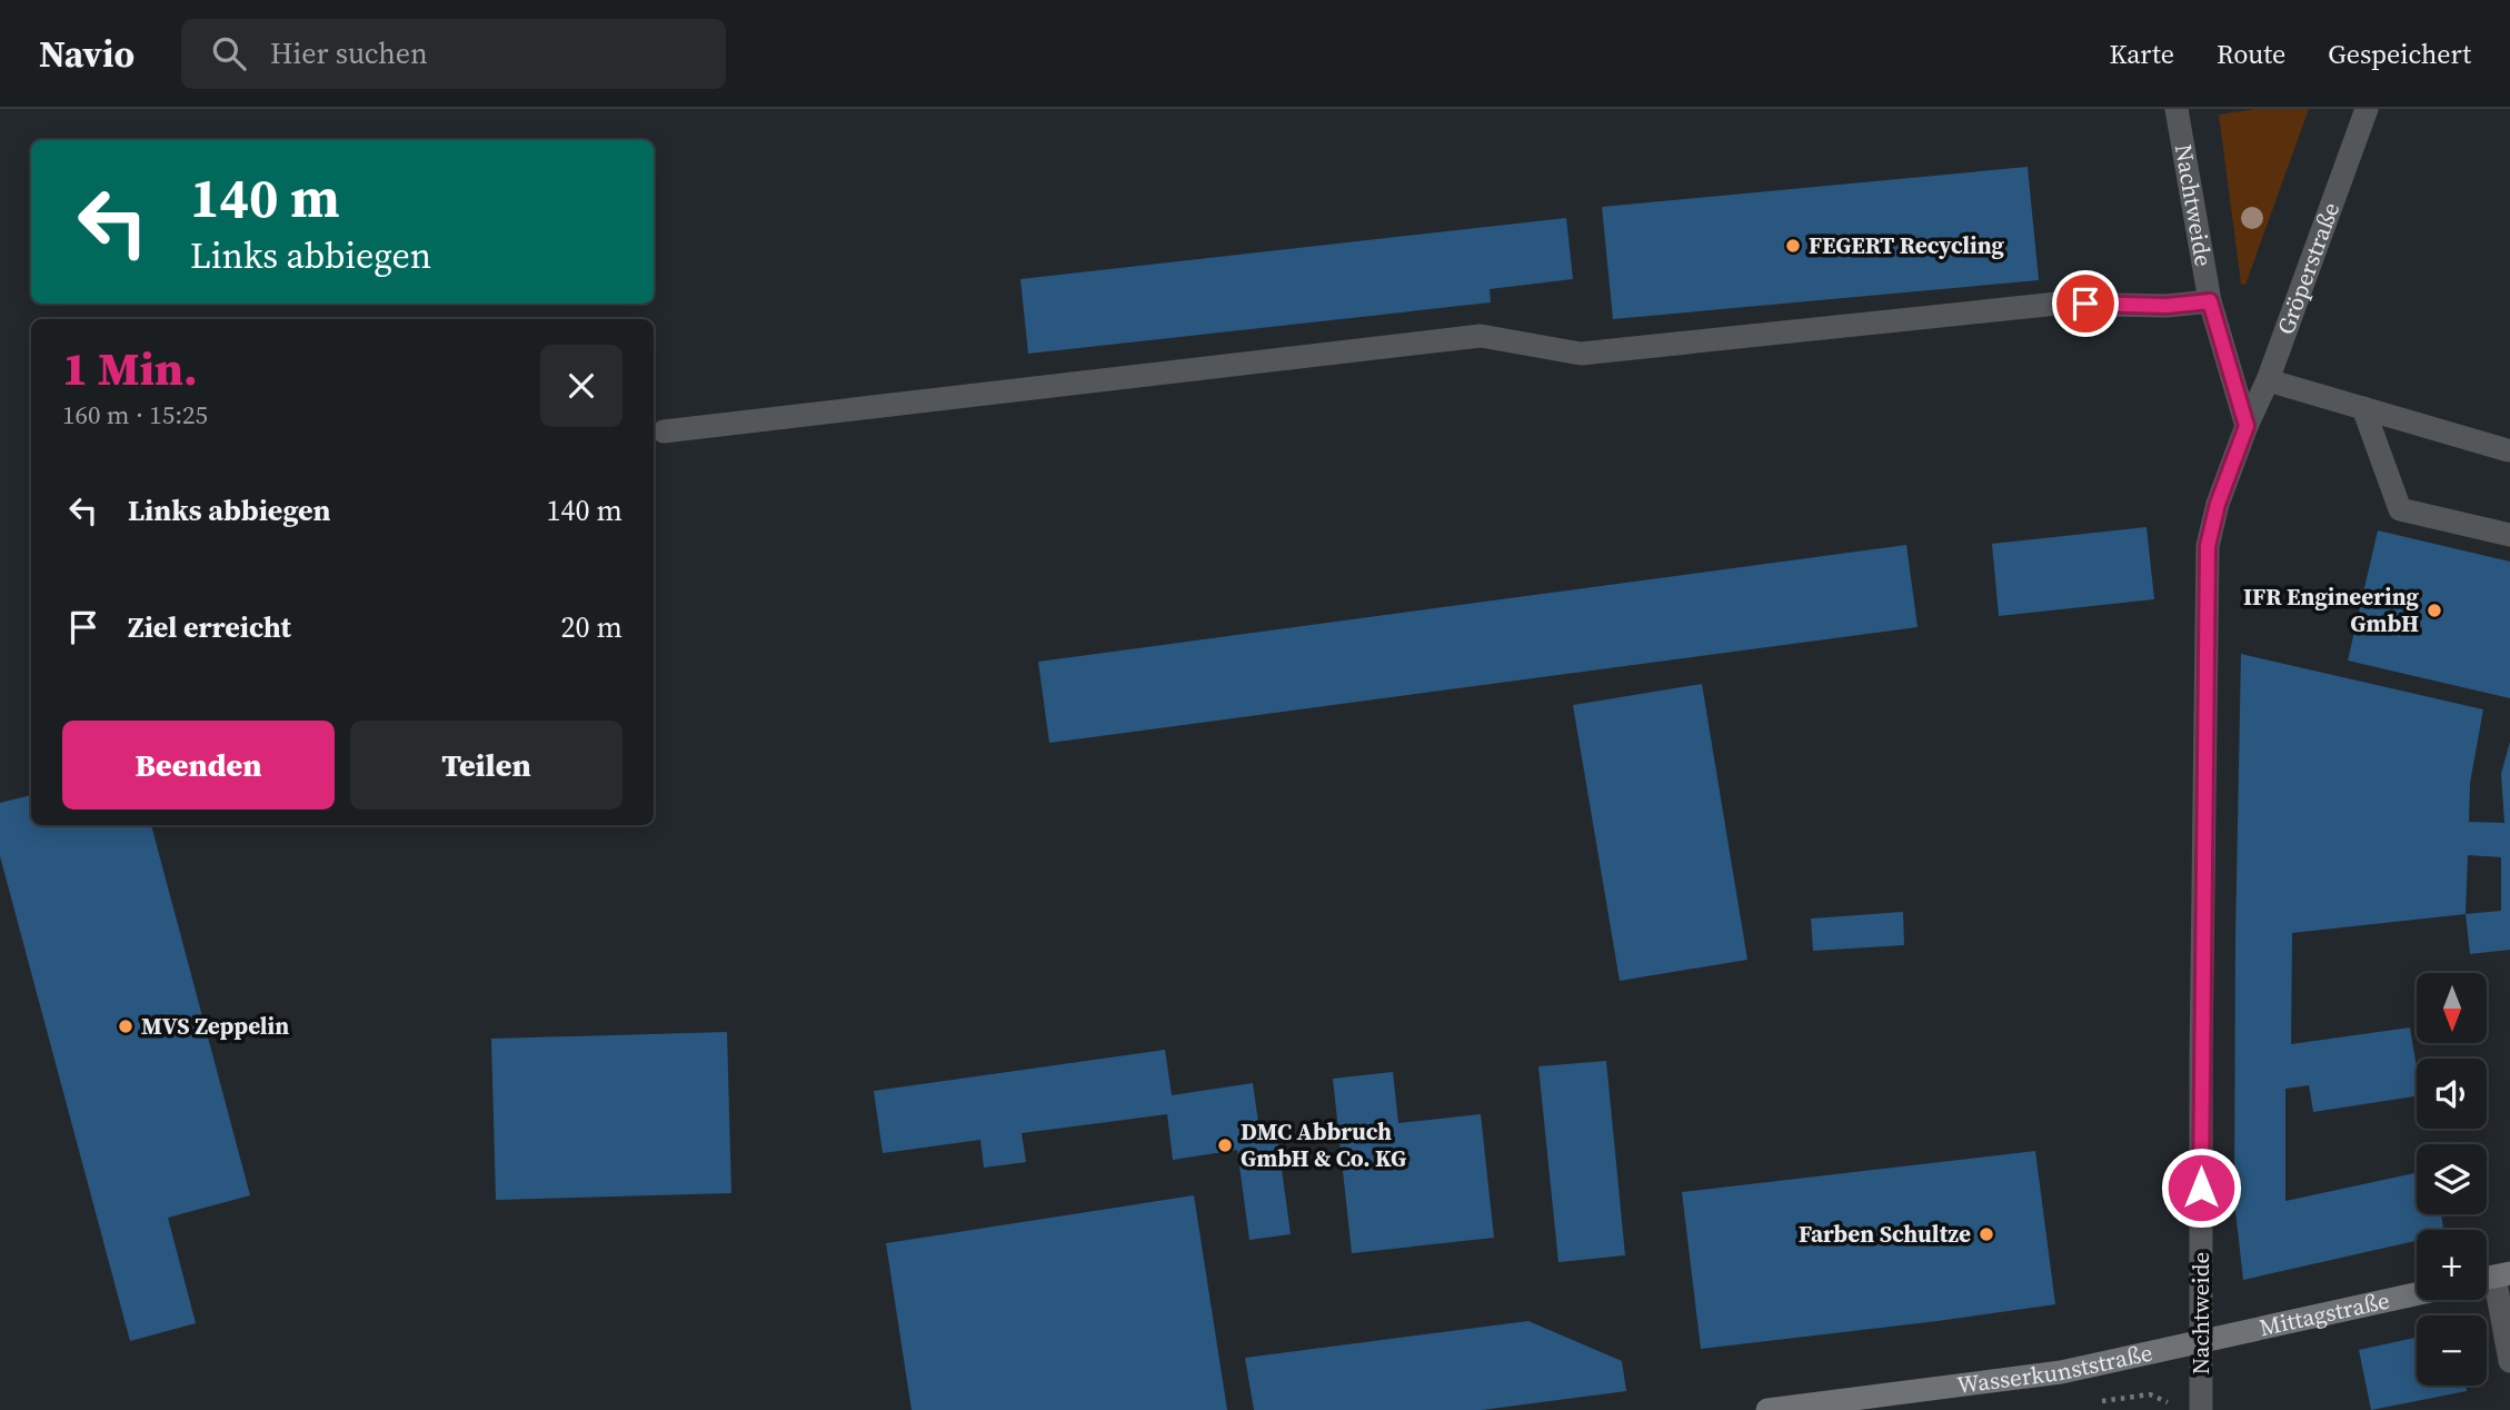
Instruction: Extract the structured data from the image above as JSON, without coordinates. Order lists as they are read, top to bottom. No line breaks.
{"streets":{"street":["Nachtweide","Gröperstraße","Mittagstraße","Wasserkunststraße"]},"crossings":[["Nachtweide","Gröperstraße"],["Nachtweide","Mittagstraße"],["Nachtweide","Wasserkunststraße"],["Mittagstraße","Wasserkunststraße"]],"places":["FEGERT Recycling","IFR Engineering GmbH","MVS Zeppelin","DMC Abbruch GmbH & Co. KG","Farben Schultze"],"north":"bottom","page":{"header":"Navio","search":"Hier suchen","nav":["Karte","Route","Gespeichert"],"turn":["140 m","Links abbiegen"],"heading":["1 Min.","160 m · 15:25"],"list":[{"name":"Links abbiegen","value":"140 m"},{"name":"Ziel erreicht","value":"20 m"}],"buttons":["Beenden","Teilen"],"map_buttons":["+","−"]}}
